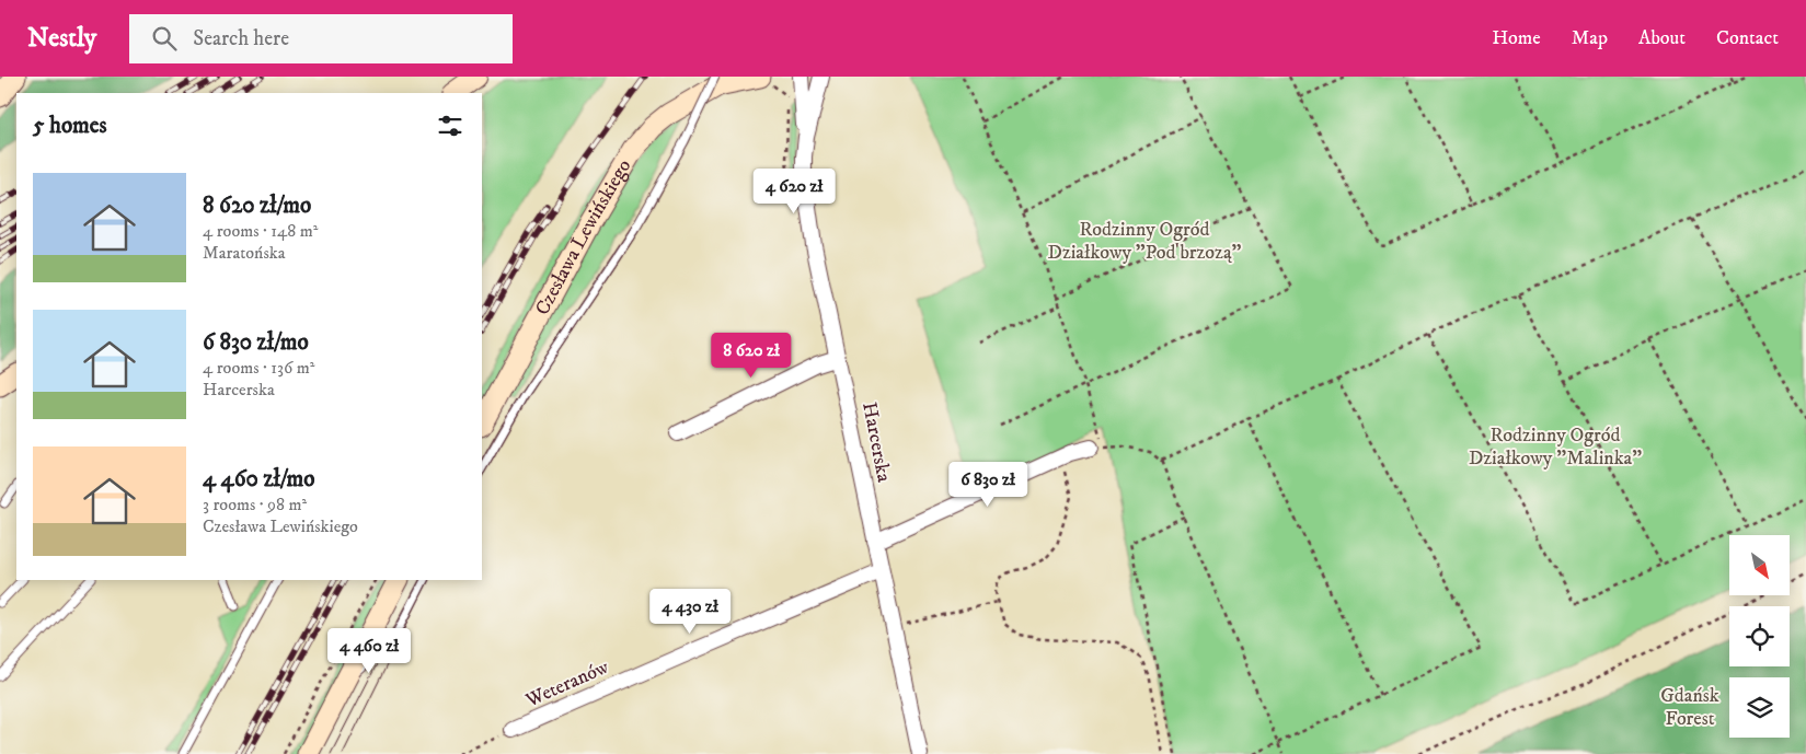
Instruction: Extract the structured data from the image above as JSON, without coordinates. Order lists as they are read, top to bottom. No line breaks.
{"streets":{"street":["Czesława Lewińskiego","Harcerska","Weteranów"]},"crossings":[["Harcerska","Weteranów"]],"parks":["Rodzinny Ogród Działkowy \"Pod brzozą\"","Rodzinny Ogród Działkowy \"Malinka\"","Gdańsk Forest"],"north":"bottom right","page":{"header":"Nestly","search":"Search here","nav":["Home","Map","About","Contact"],"heading":"5 homes","list":[{"name":"8 620 zł/mo","note":"4 rooms · 148 m² · Maratońska"},{"name":"6 830 zł/mo","note":"4 rooms · 136 m² · Harcerska"},{"name":"4 460 zł/mo","note":"3 rooms · 98 m² · Czesława Lewińskiego"}],"price":["4 620 zł","8 620 zł","6 830 zł","4 430 zł","4 460 zł"]}}
